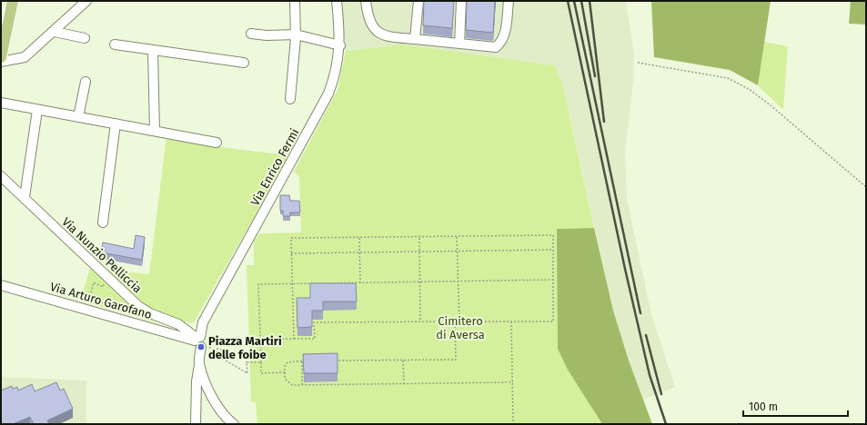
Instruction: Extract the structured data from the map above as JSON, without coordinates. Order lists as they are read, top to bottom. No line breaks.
{"streets":{"street":["Via Enrico Fermi","Via Nunzio Pelliccia","Via Arturo Garofano"]},"crossings":[["Via Enrico Fermi","Via Nunzio Pelliccia"],["Via Enrico Fermi","Via Arturo Garofano"],["Via Nunzio Pelliccia","Via Arturo Garofano"]],"parks":["Cimitero di Aversa"],"places":["Piazza Martiri delle foibe"],"scale_bar":"100 m"}
